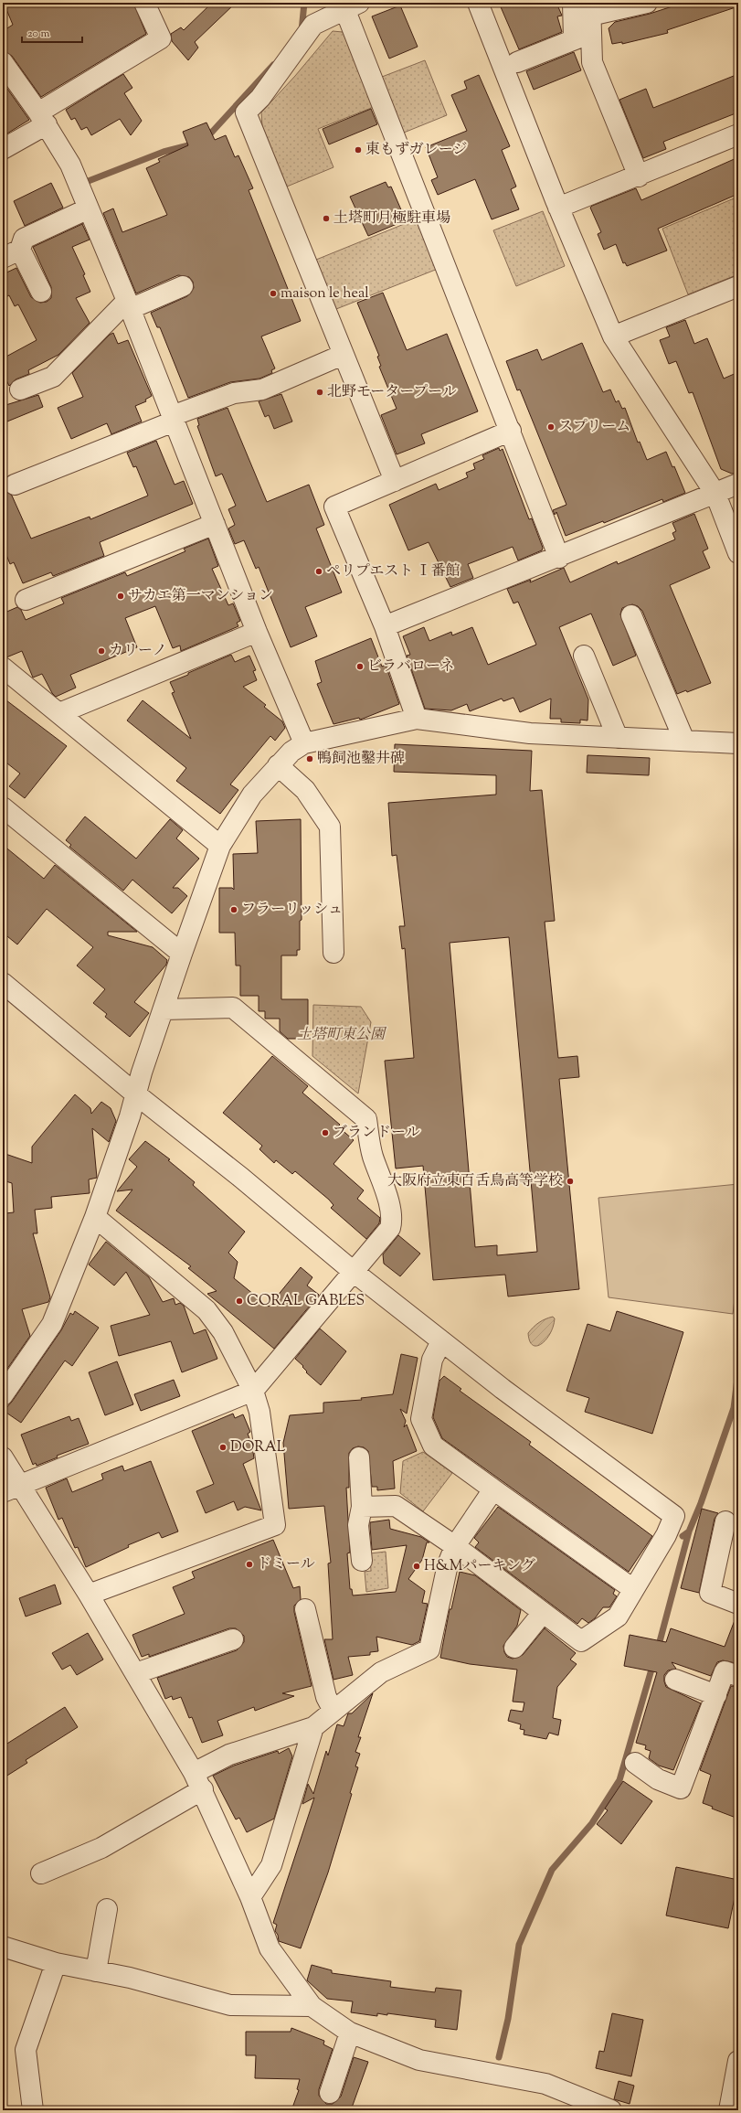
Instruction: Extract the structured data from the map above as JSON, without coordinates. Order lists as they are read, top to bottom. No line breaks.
{"parks":["土塔町東公園"],"places":["東もずガレージ","土塔町月極駐車場","maison le heal","北野モータープール","スプリーム","ペリプエスト Ⅰ番館","サカエ第一マンション","カリーノ","ビラバローネ","鴨飼池鑿井碑","フラーリッシュ","ブランドール","大阪府立東百舌鳥高等学校","CORAL GABLES","DORAL","ドミール","H&Mパーキング"],"scale_bar":"20 m"}
